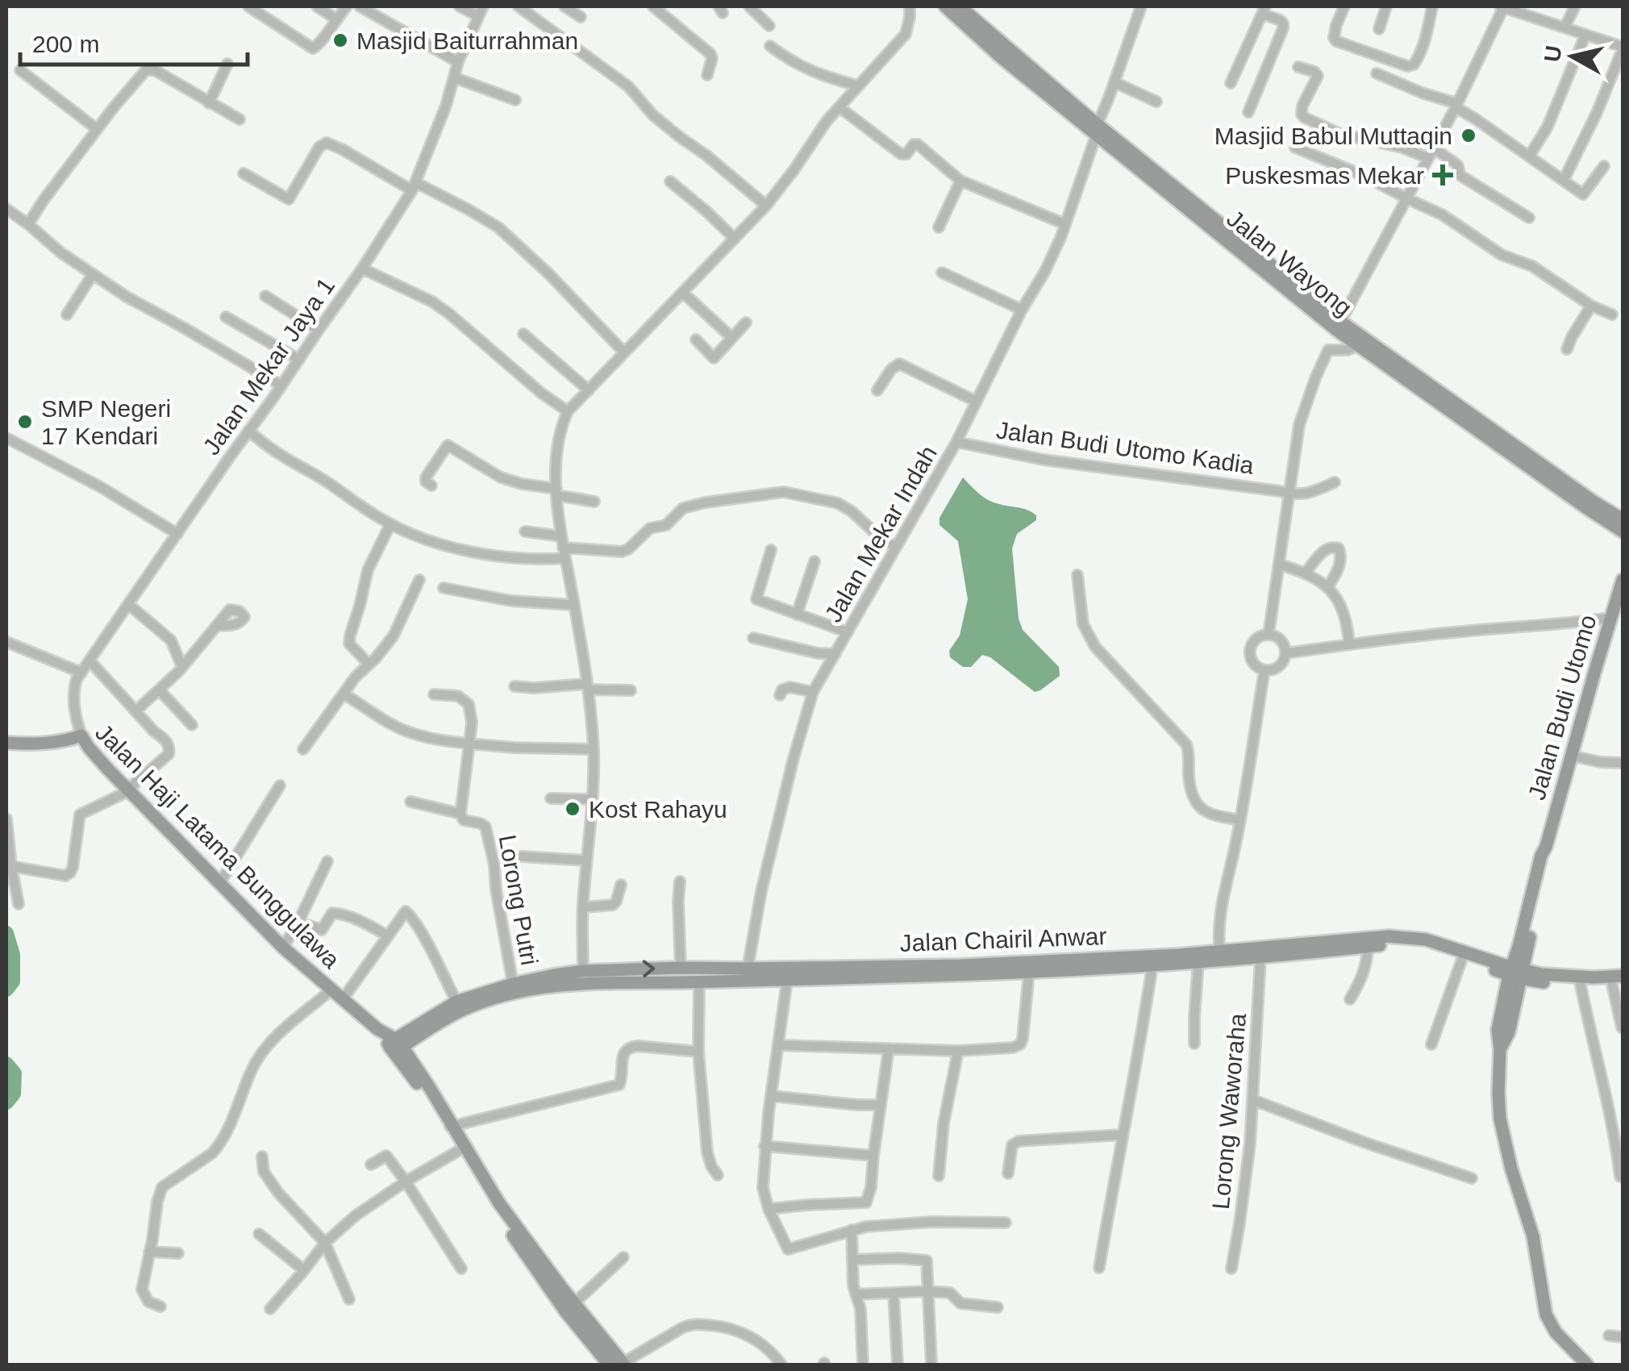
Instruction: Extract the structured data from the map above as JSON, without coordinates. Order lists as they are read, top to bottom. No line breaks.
{"streets":{"main road":["Jalan Wayong","Jalan Budi Utomo","Jalan Haji Latama Bunggulawa","Jalan Chairil Anwar"],"street":["Jalan Mekar Jaya 1","Jalan Budi Utomo Kadia","Jalan Mekar Indah","Lorong Putri","Lorong Waworaha"]},"crossings":[["Jalan Wayong","Jalan Mekar Indah"],["Jalan Mekar Jaya 1","Jalan Haji Latama Bunggulawa"],["Jalan Budi Utomo Kadia","Jalan Mekar Indah"],["Jalan Mekar Indah","Jalan Chairil Anwar"],["Jalan Budi Utomo","Jalan Chairil Anwar"],["Jalan Haji Latama Bunggulawa","Jalan Chairil Anwar"],["Lorong Putri","Jalan Chairil Anwar"],["Jalan Chairil Anwar","Lorong Waworaha"]],"places":{"other":["Masjid Baiturrahman","Masjid Babul Muttaqin","SMP Negeri 17 Kendari","Kost Rahayu"],"health":["Puskesmas Mekar"]},"scale_bar":"200 m","north":"left"}
